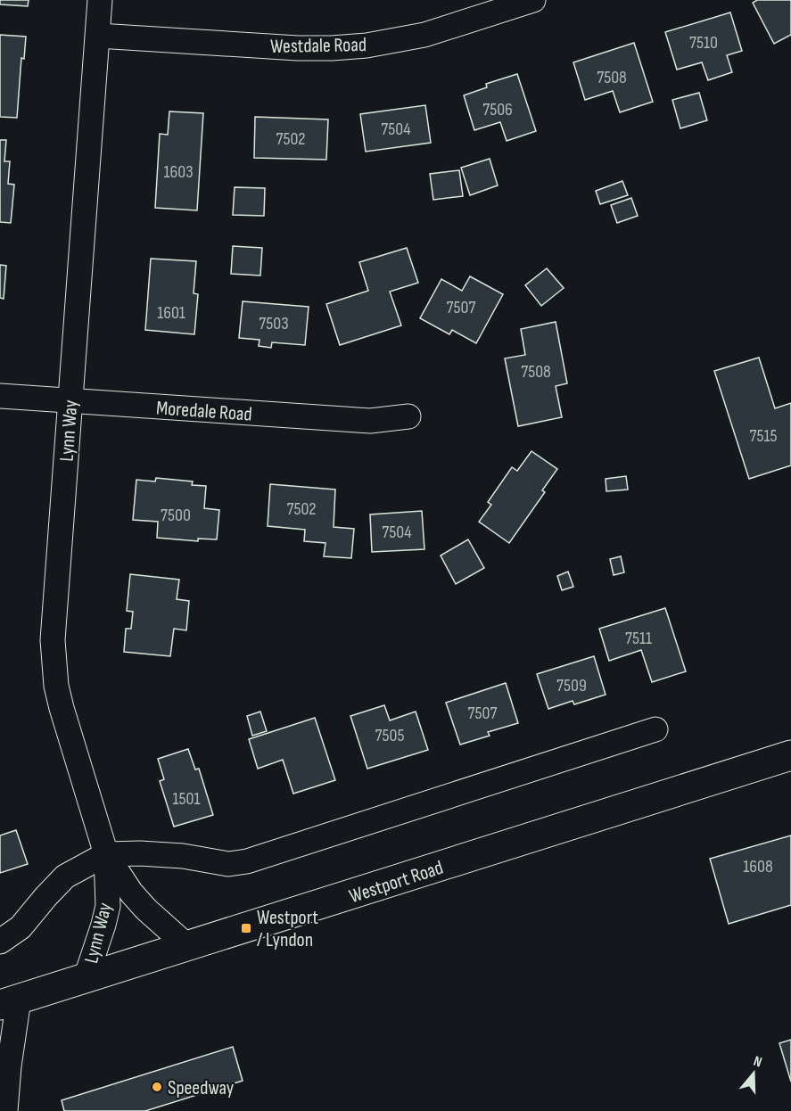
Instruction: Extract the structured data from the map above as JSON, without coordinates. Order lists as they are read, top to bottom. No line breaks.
{"streets":{"main road":["Westport Road"],"street":["Westdale Road","Moredale Road","Lynn Way"]},"crossings":[["Westdale Road","Lynn Way"],["Moredale Road","Lynn Way"],["Lynn Way","Westport Road"]],"places":{"transit":["Westport / Lyndon"],"other":["Speedway"]},"house_numbers":["7510","7508","7506","7504","7502","1603","7507","1601","7503","7508","7515","7502","7500","7504","7511","7509","7507","7505","1501","1608"],"north":"top"}
